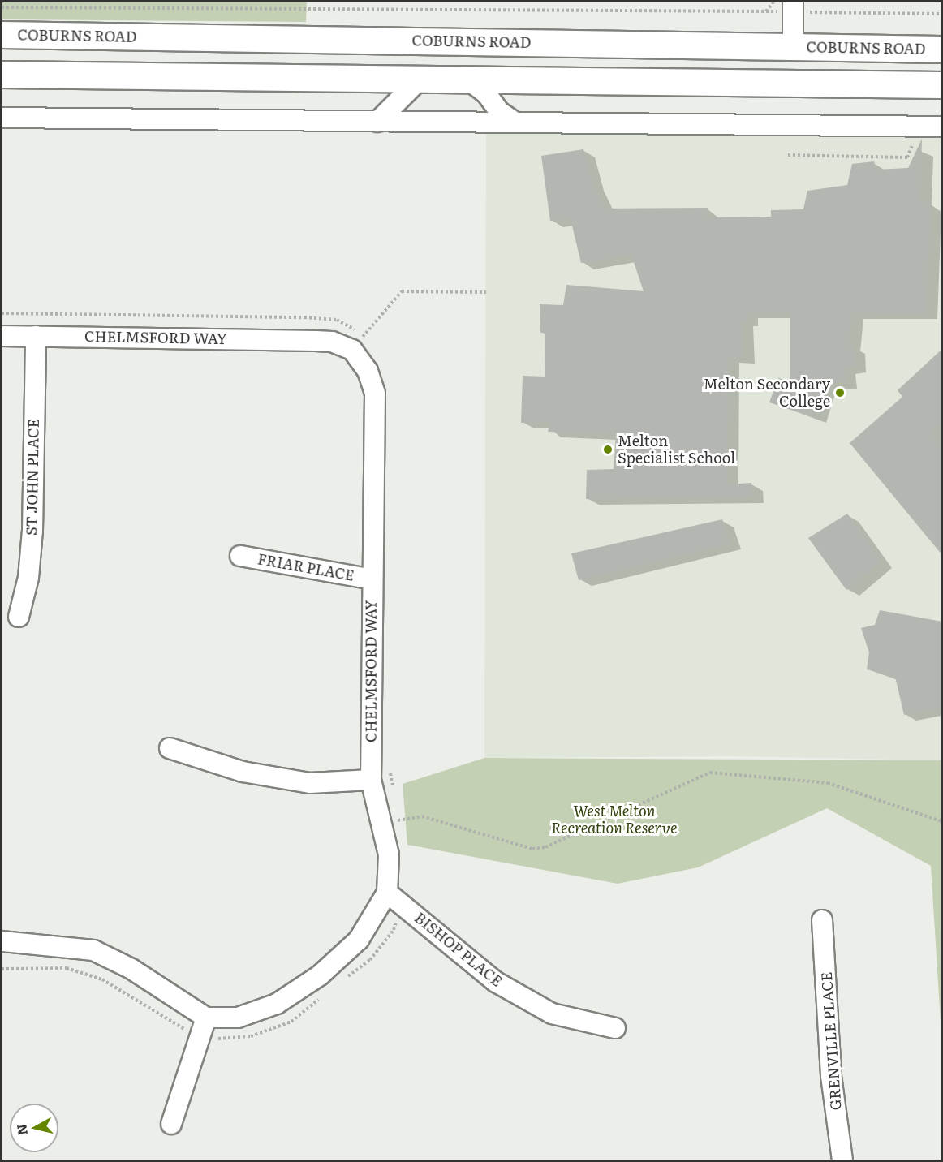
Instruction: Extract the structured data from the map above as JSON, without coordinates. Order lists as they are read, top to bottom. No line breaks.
{"streets":{"street":["COBURNS ROAD","CHELMSFORD WAY","ST JOHN PLACE","FRIAR PLACE","BISHOP PLACE","GRENVILLE PLACE"]},"crossings":[["CHELMSFORD WAY","ST JOHN PLACE"],["CHELMSFORD WAY","FRIAR PLACE"],["CHELMSFORD WAY","BISHOP PLACE"]],"parks":["West Melton Recreation Reserve"],"places":["Melton Secondary College","Melton Specialist School"],"north":"left"}
